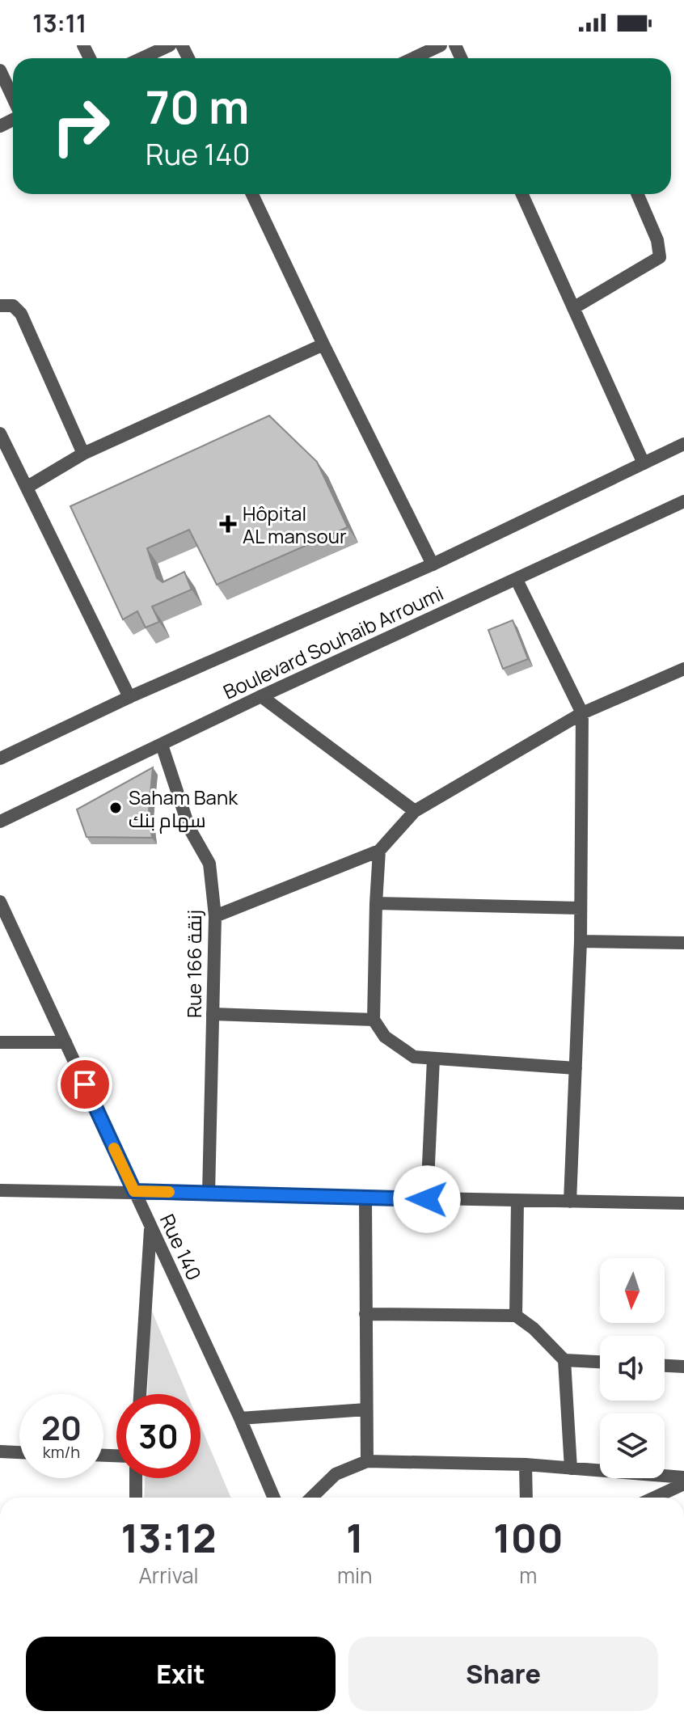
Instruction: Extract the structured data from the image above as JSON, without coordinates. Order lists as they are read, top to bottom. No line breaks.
{"streets":{"street":["Boulevard Souhaib Arroumi","Rue 166 زنقة","Rue 140"]},"crossings":[["Boulevard Souhaib Arroumi","Rue 166 زنقة"]],"places":{"health":["Hôpital AL mansour"],"other":["Saham Bank سهام بنك"]},"north":"bottom","page":{"status":"13:11","turn":["70 m","Rue 140"],"speed":"20 km/h","limit":"30","eta":["13:12","Arrival","1","min","100","m"],"buttons":["Exit","Share"]}}
